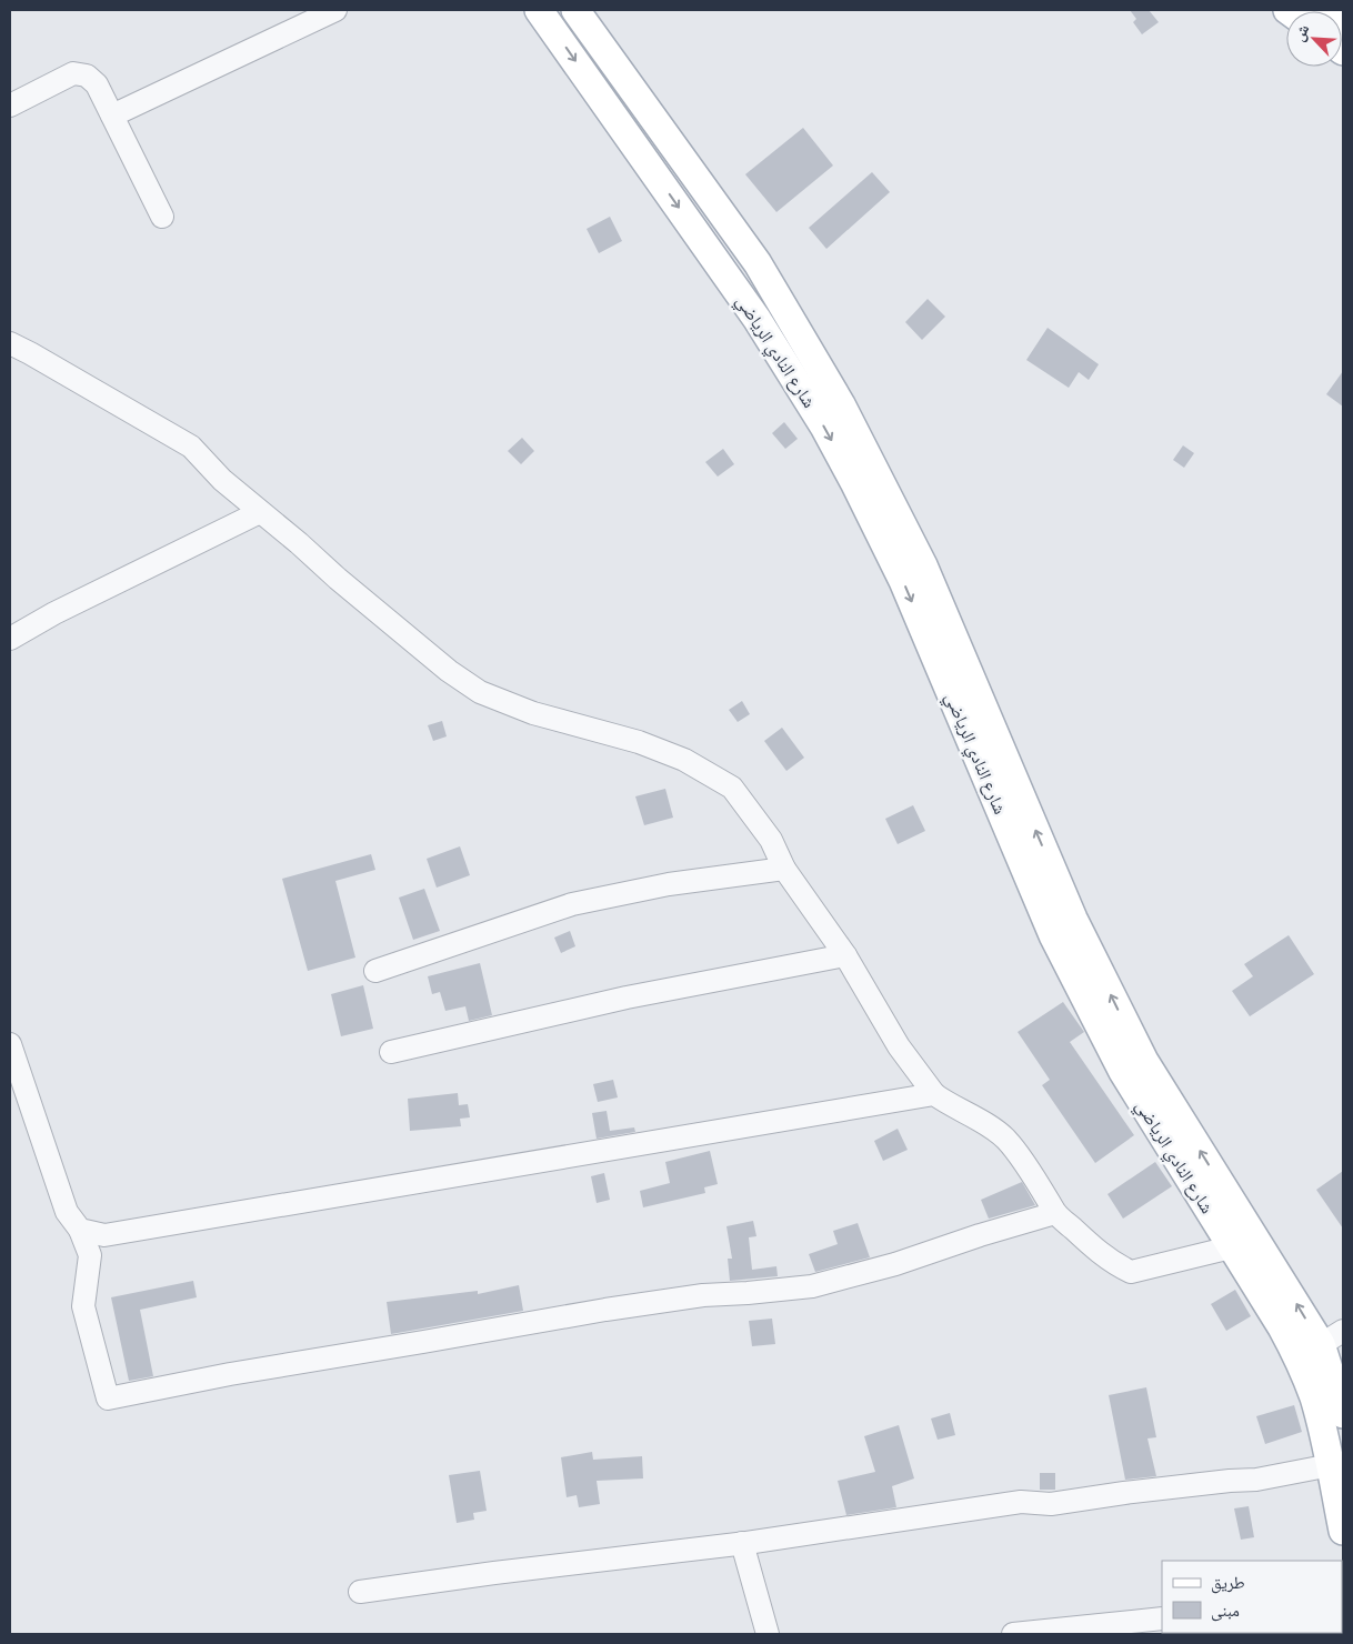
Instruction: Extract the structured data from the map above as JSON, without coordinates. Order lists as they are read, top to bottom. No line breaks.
{"streets":{"main road":["شارع النادي الرياضي"]},"legend":["طريق","مبنى"],"north":"top left"}
